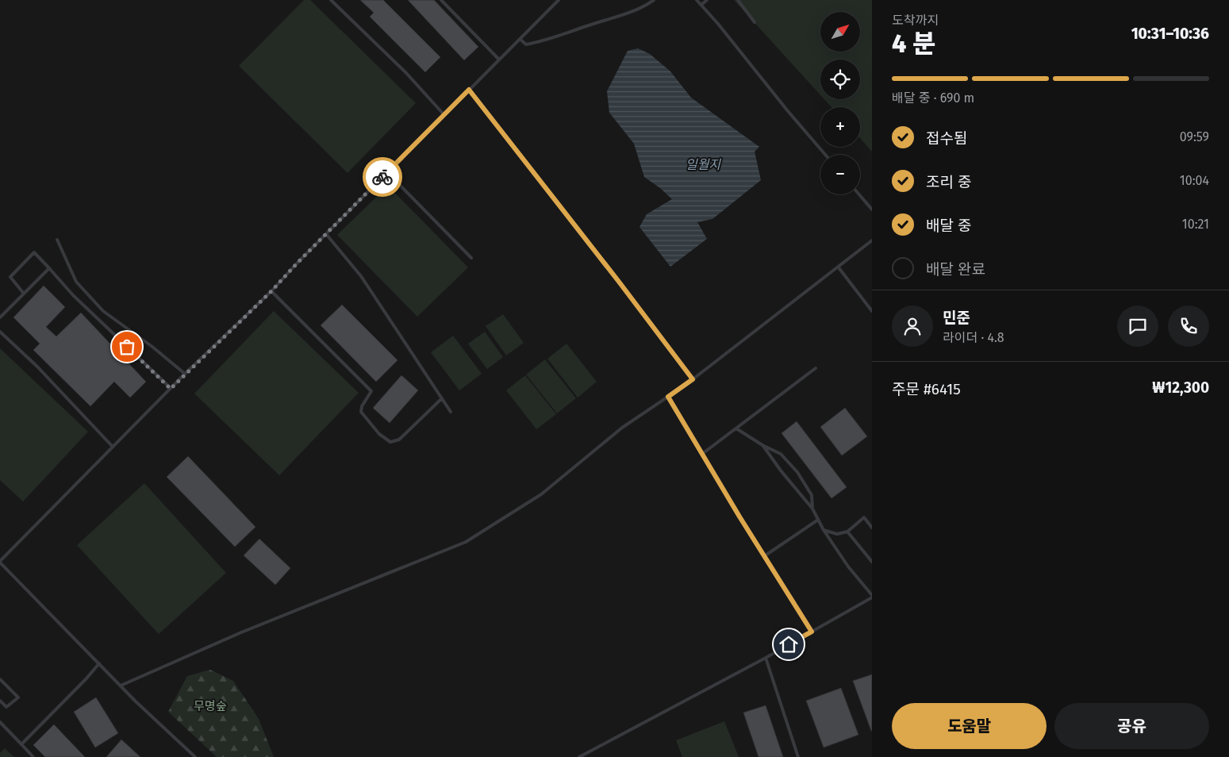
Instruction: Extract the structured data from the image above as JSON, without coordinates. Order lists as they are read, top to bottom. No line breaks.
{"water":["일월지"],"parks":["무명숲"],"north":"top right","page":{"heading":["4 분","도착까지","10:31–10:36"],"panel":["민준","라이더 · 4.8","주문 #6415","₩12,300"],"map_buttons":["+","−"],"bar":"배달 중 · 690 m","list":[["접수됨","09:59"],["조리 중","10:04"],["배달 중","10:21"],"배달 완료"],"buttons":["도움말","공유"]}}
